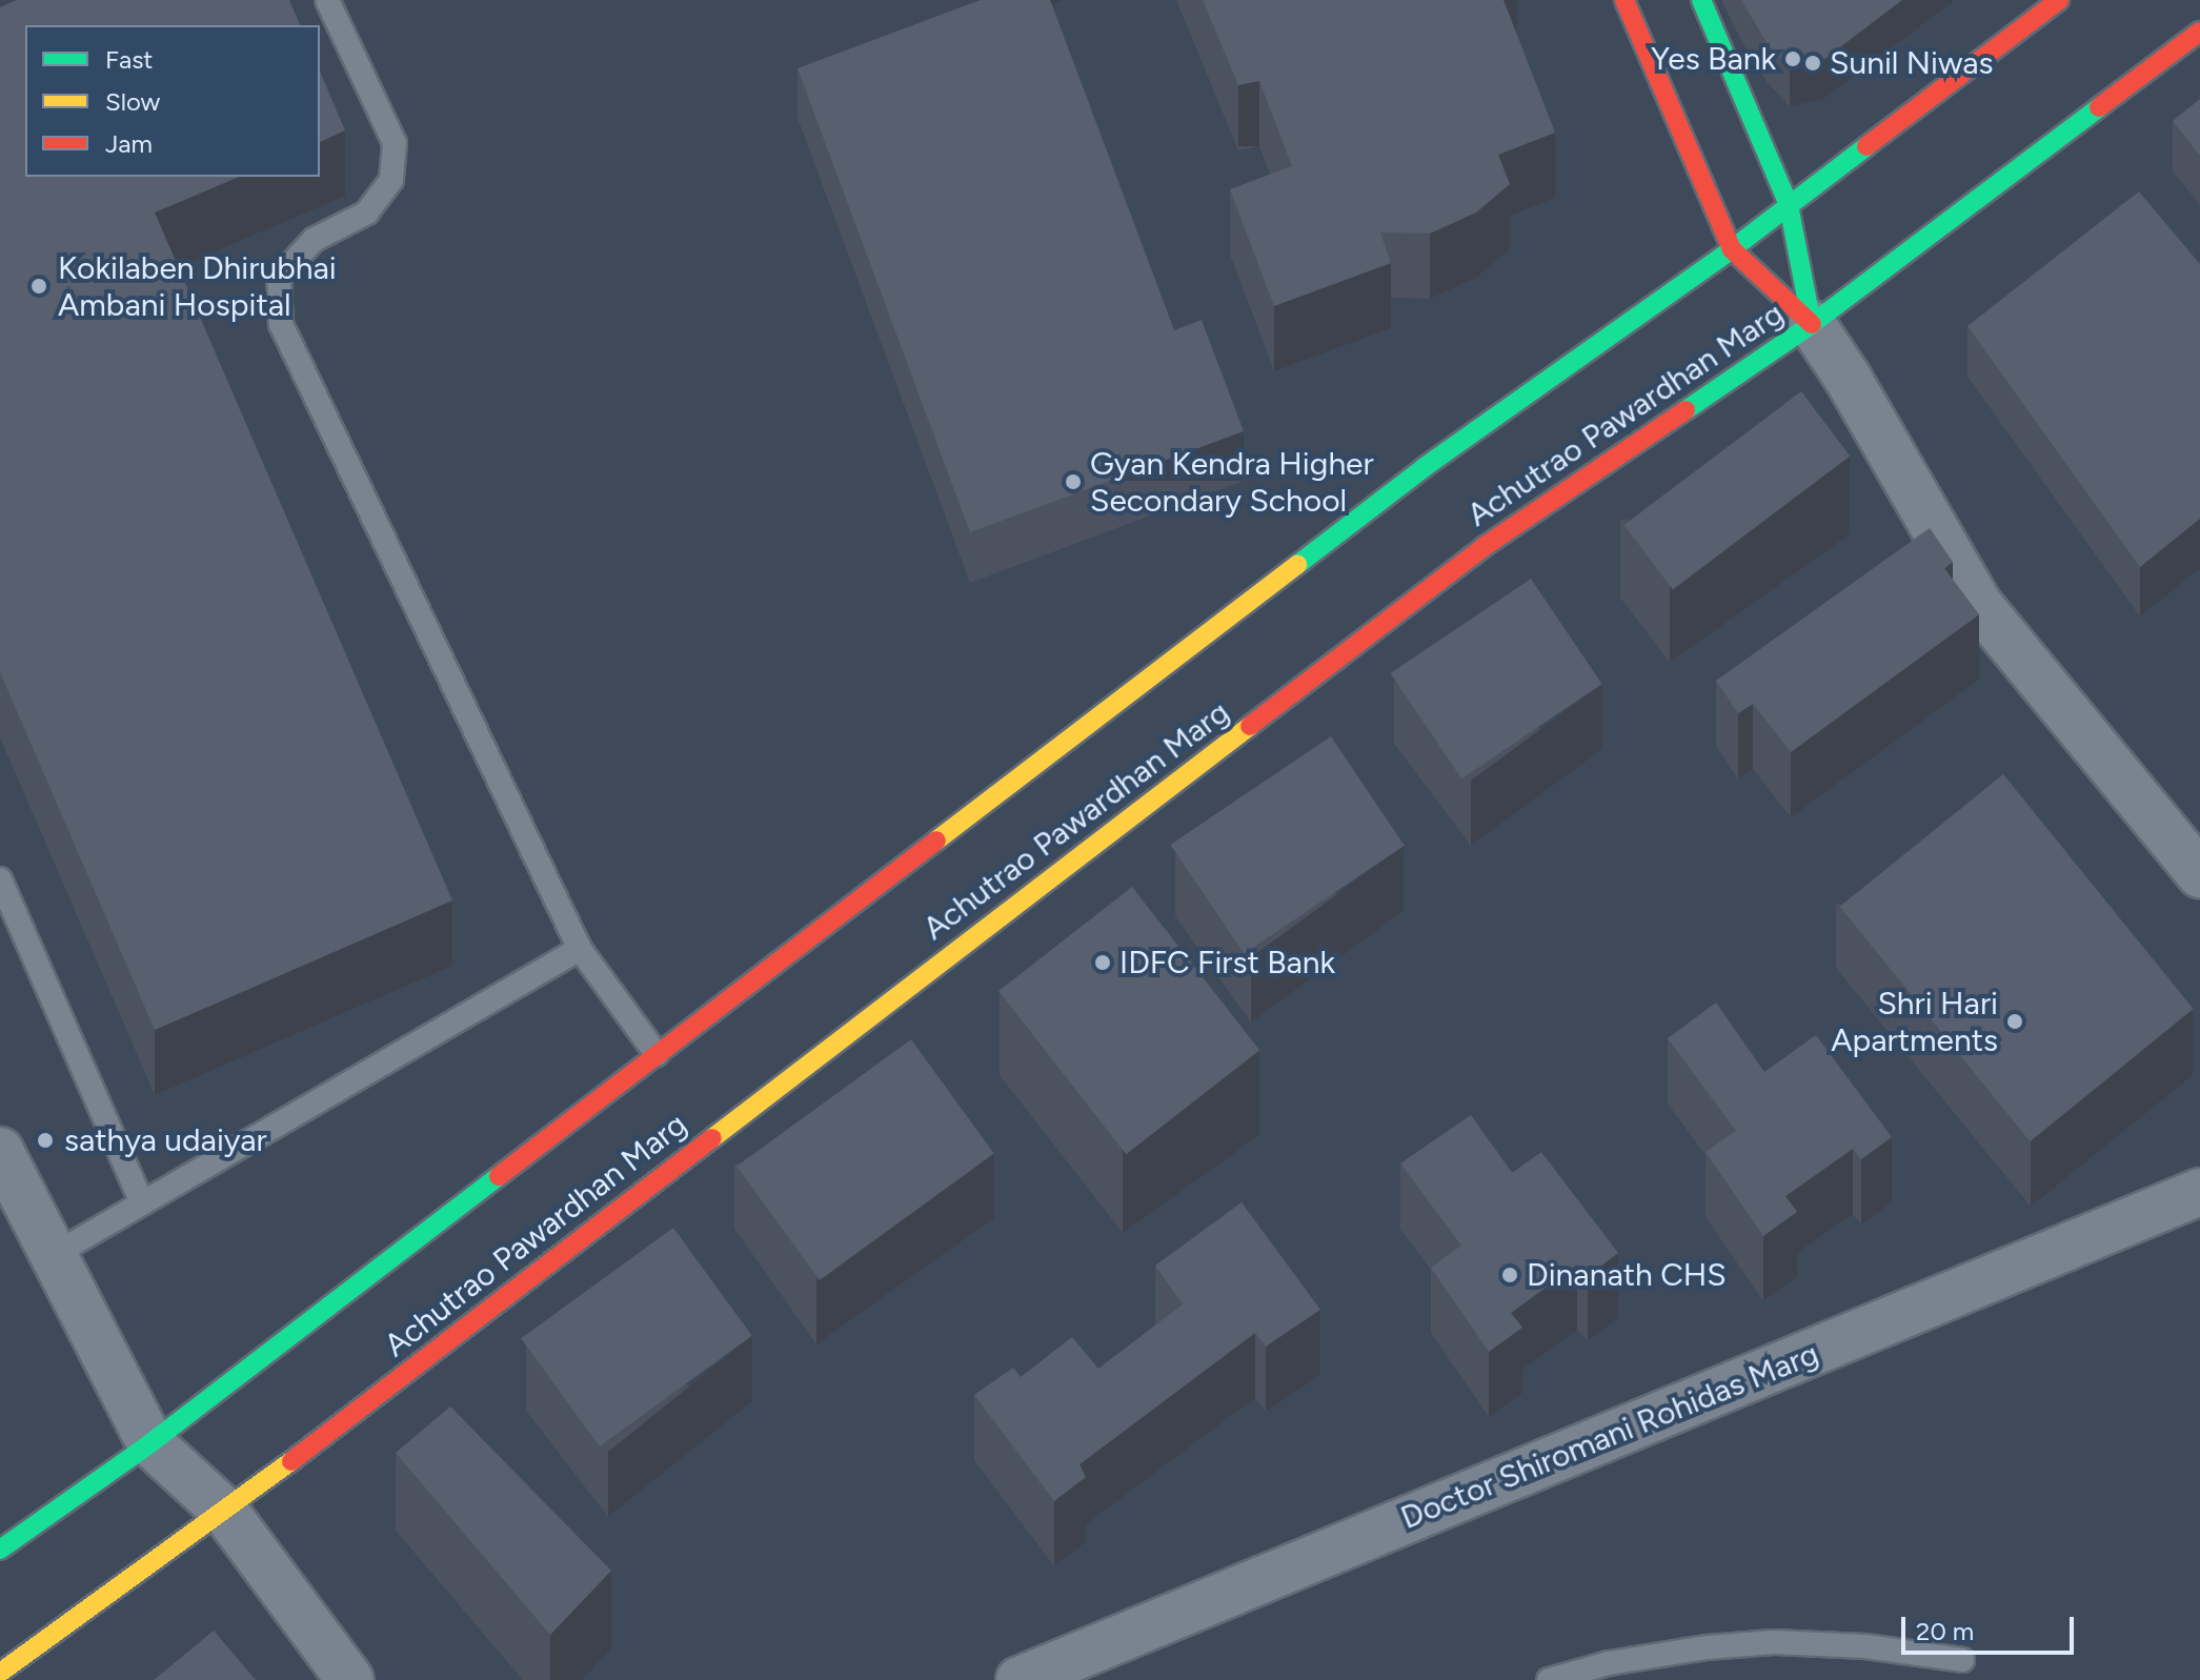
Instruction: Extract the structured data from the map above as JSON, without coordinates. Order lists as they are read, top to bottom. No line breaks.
{"streets":{"main road":["Achutrao Pawardhan Marg"],"street":["Doctor Shiromani Rohidas Marg"]},"places":["Yes Bank","Sunil Niwas","Kokilaben Dhirubhai Ambani Hospital","Gyan Kendra Higher Secondary School","IDFC First Bank","Shri Hari Apartments","sathya udaiyar","Dinanath CHS"],"legend":["Fast","Slow","Jam"],"scale_bar":"20 m"}
